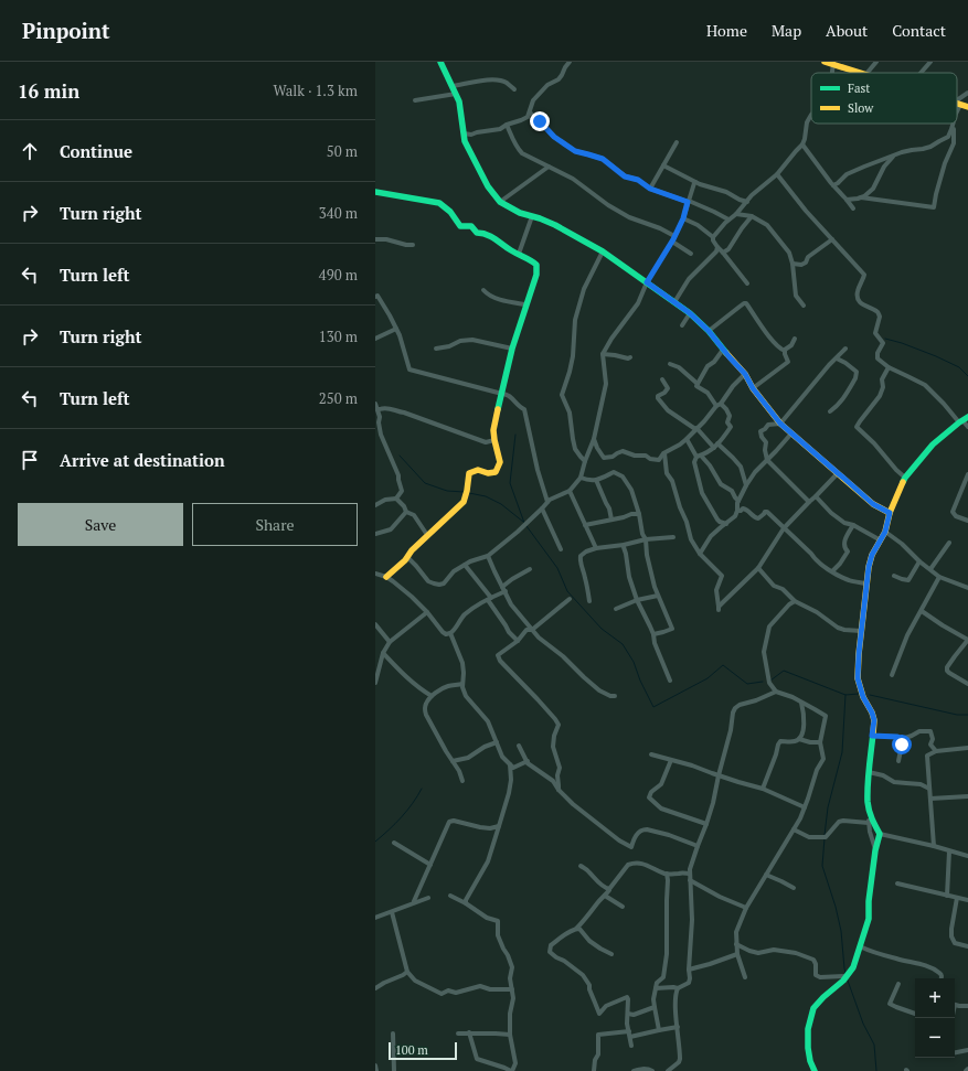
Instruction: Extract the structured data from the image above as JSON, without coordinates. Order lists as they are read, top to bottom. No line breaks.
{"legend":["Fast","Slow"],"scale_bar":"100 m","page":{"header":"Pinpoint","nav":["Home","Map","About","Contact"],"heading":["16 min","Walk · 1.3 km"],"list":[["Continue","50 m"],["Turn right","340 m"],["Turn left","490 m"],["Turn right","130 m"],["Turn left","250 m"],"Arrive at destination"],"buttons":["Save","Share"],"map_buttons":["+","−"],"scale":"100 m"}}
